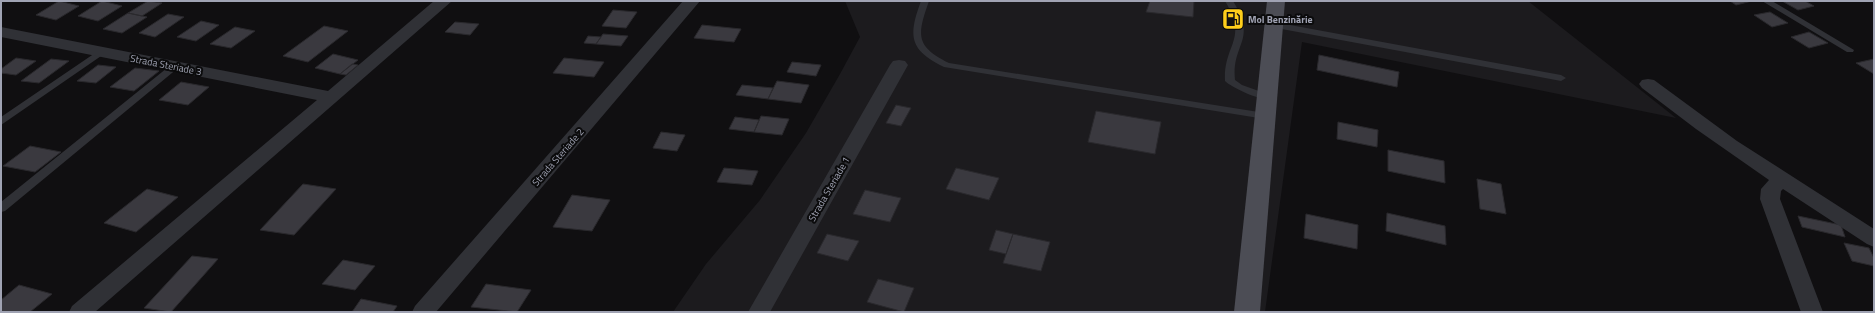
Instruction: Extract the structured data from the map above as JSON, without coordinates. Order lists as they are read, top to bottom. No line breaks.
{"streets":{"street":["Strada Steriade 3","Strada Steriade 2","Strada Steriade 1"]},"places":{"fuel station":["Mol Benzinărie"]}}
